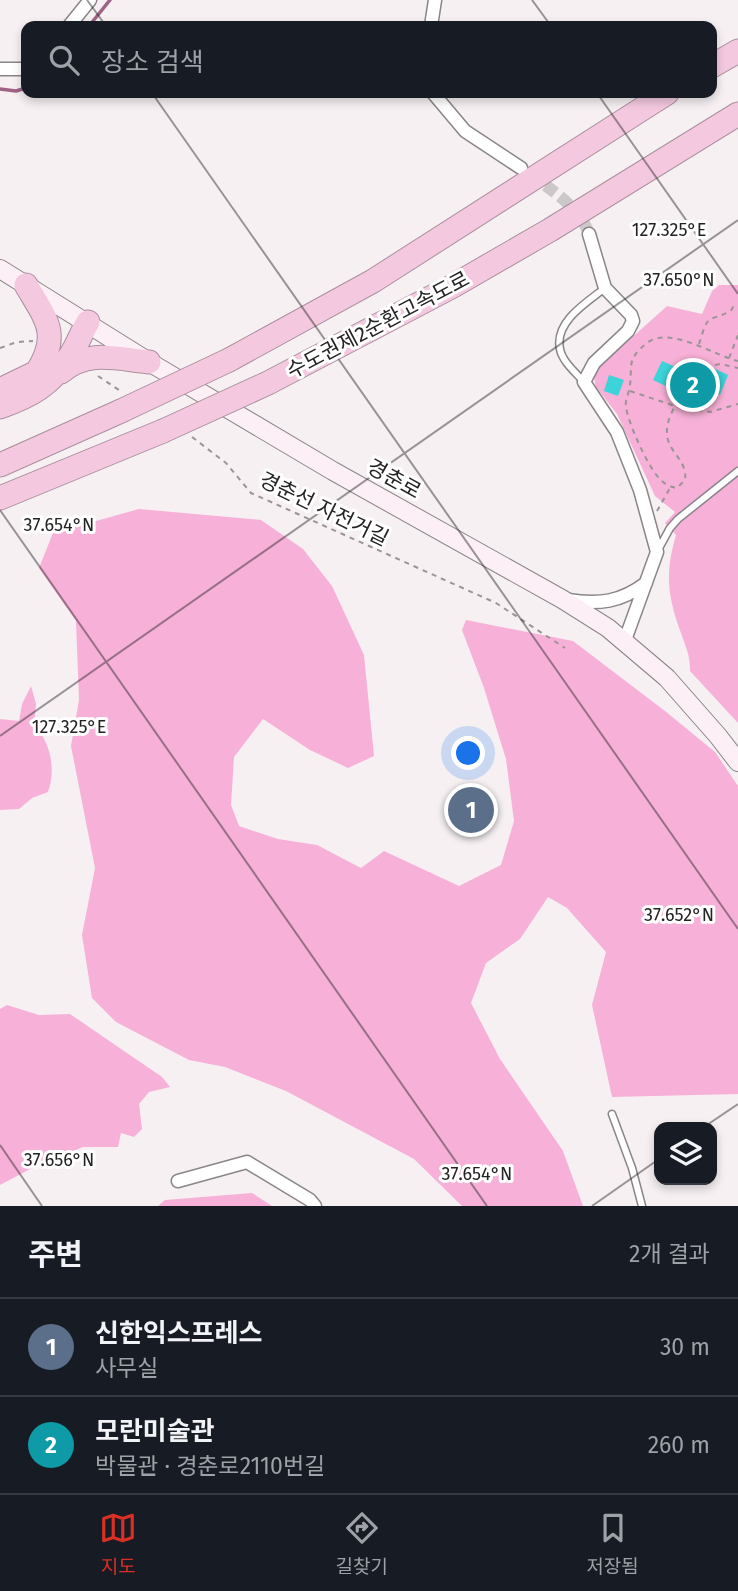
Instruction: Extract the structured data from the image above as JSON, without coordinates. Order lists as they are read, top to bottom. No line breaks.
{"streets":{"highway":["수도권제2순환고속도로"],"street":["경춘로"],"path":["경춘선 자전거길"]},"page":{"search":"장소 검색","pins":["2","1"],"heading":["주변","2개 결과"],"list":[{"mark":"1","name":"신한익스프레스","note":"사무실","value":"30 m"},{"mark":"2","name":"모란미술관","note":"박물관 · 경춘로2110번길","value":"260 m"}],"nav":["지도","길찾기","저장됨"]},"coordinates":["127.325°E","37.650°N","37.654°N","37.652°N","37.656°N"]}
